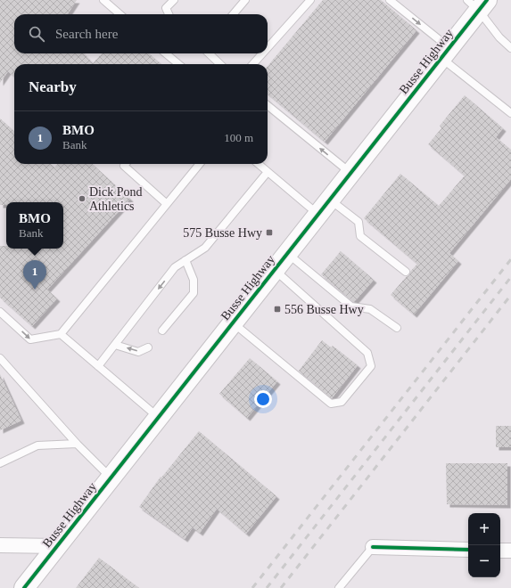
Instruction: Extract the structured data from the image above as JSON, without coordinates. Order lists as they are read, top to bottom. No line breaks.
{"streets":{"main road":["Busse Highway"]},"places":{"other":["Dick Pond Athletics"],"transit":["575 Busse Hwy","556 Busse Hwy"]},"page":{"search":"Search here","heading":"Nearby","list":[{"mark":"1","name":"BMO","note":"Bank","value":"100 m"}],"popup":["BMO","Bank"],"pins":"1","map_buttons":["+","−"]}}
